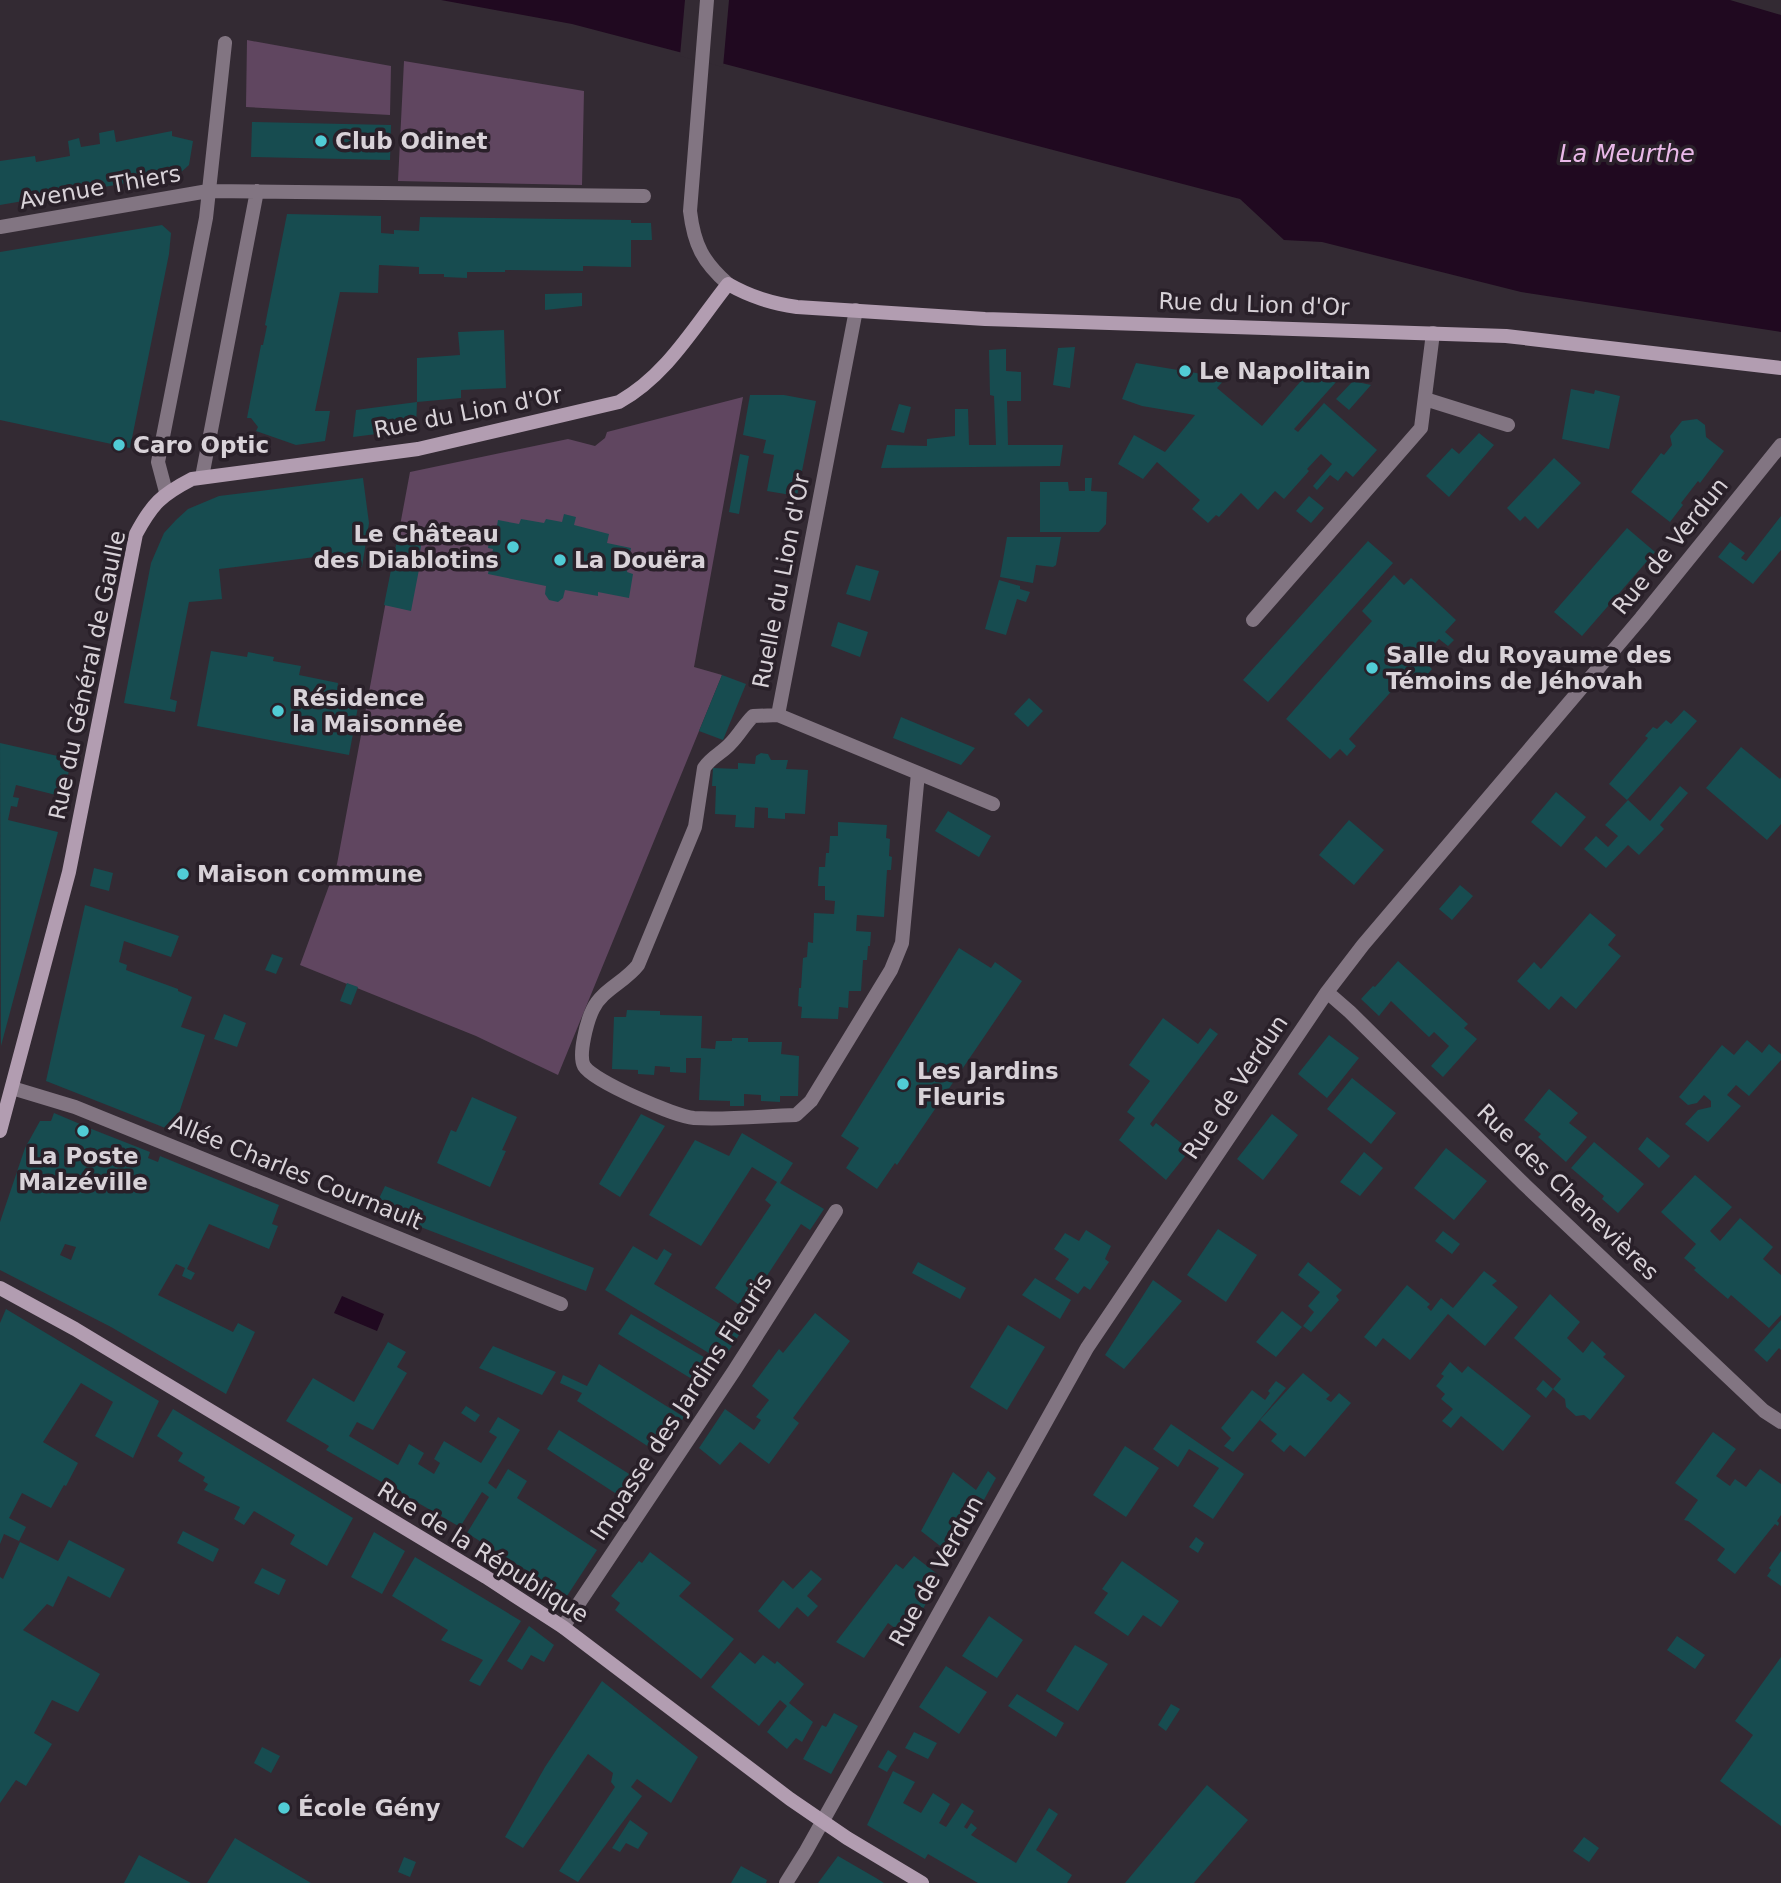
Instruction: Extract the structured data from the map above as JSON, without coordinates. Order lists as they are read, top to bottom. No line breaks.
{"streets":{"main road":["Rue du Lion d'Or","Rue du Général de Gaulle","Rue de la République"],"street":["Avenue Thiers","Rue de Verdun","Ruelle du Lion d'Or","Allée Charles Cournault","Rue des Chenevières","Impasse des Jardins Fleuris"]},"crossings":[["Rue du Lion d'Or","Ruelle du Lion d'Or"],["Rue du Lion d'Or","Rue du Général de Gaulle"],["Rue de Verdun","Rue des Chenevières"],["Rue de Verdun","Rue de la République"],["Rue du Général de Gaulle","Allée Charles Cournault"],["Impasse des Jardins Fleuris","Rue de la République"]],"water":["La Meurthe"],"places":["Club Odinet","Le Napolitain","Caro Optic","Le Château des Diablotins","La Douëra","Salle du Royaume des Témoins de Jéhovah","Résidence la Maisonnée","Maison commune","Les Jardins Fleuris","La Poste Malzéville","École Gény"]}
